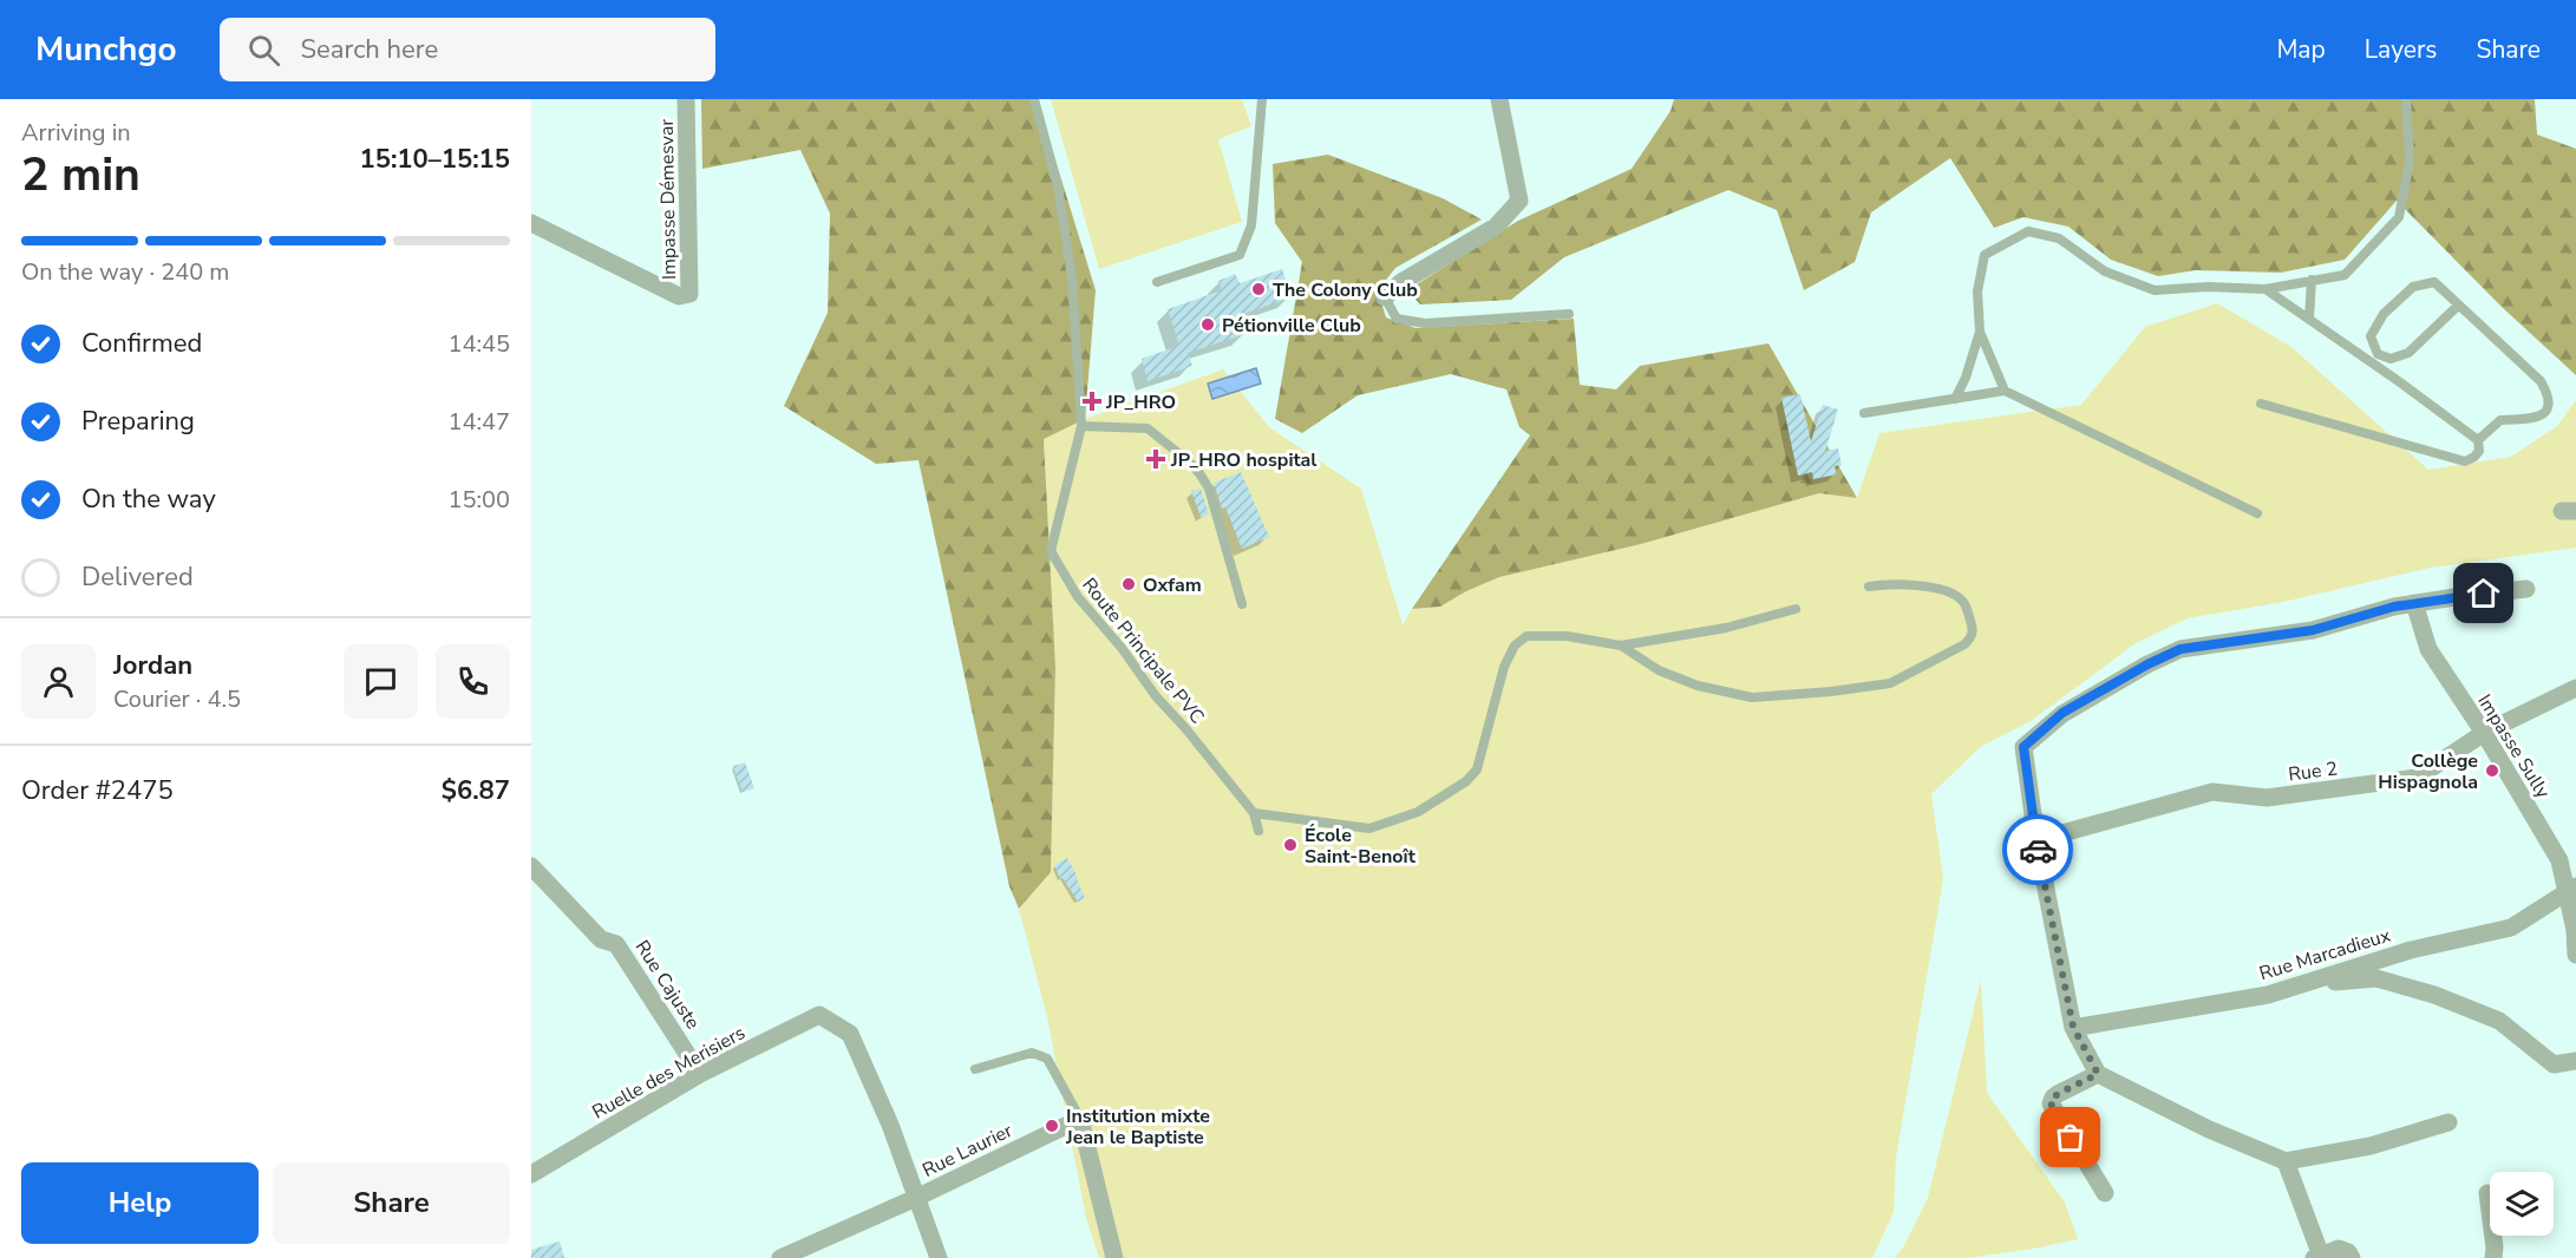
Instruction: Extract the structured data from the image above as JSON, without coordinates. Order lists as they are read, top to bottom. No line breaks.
{"streets":{"street":["Impasse Démesvar","Impasse Sully","Rue 2","Rue Marcadieux","Rue Cajuste","Ruelle des Merisiers","Rue Laurier"],"lane":["Route Principale PVC"]},"crossings":[["Impasse Sully","Rue 2"],["Impasse Sully","Rue Marcadieux"],["Rue Cajuste","Ruelle des Merisiers"],["Ruelle des Merisiers","Rue Laurier"]],"places":{"other":["The Colony Club","Pétionville Club","Oxfam","Collège Hispagnola","École Saint-Benoît","Institution mixte Jean le Baptiste"],"health":["JP_HRO","JP_HRO hospital"]},"page":{"header":"Munchgo","search":"Search here","nav":["Map","Layers","Share"],"heading":["2 min","Arriving in","15:10–15:15"],"panel":["Jordan","Courier · 4.5","Order #2475","$6.87"],"bar":"On the way · 240 m","list":[["Confirmed","14:45"],["Preparing","14:47"],["On the way","15:00"],"Delivered"],"buttons":["Help","Share"]}}
